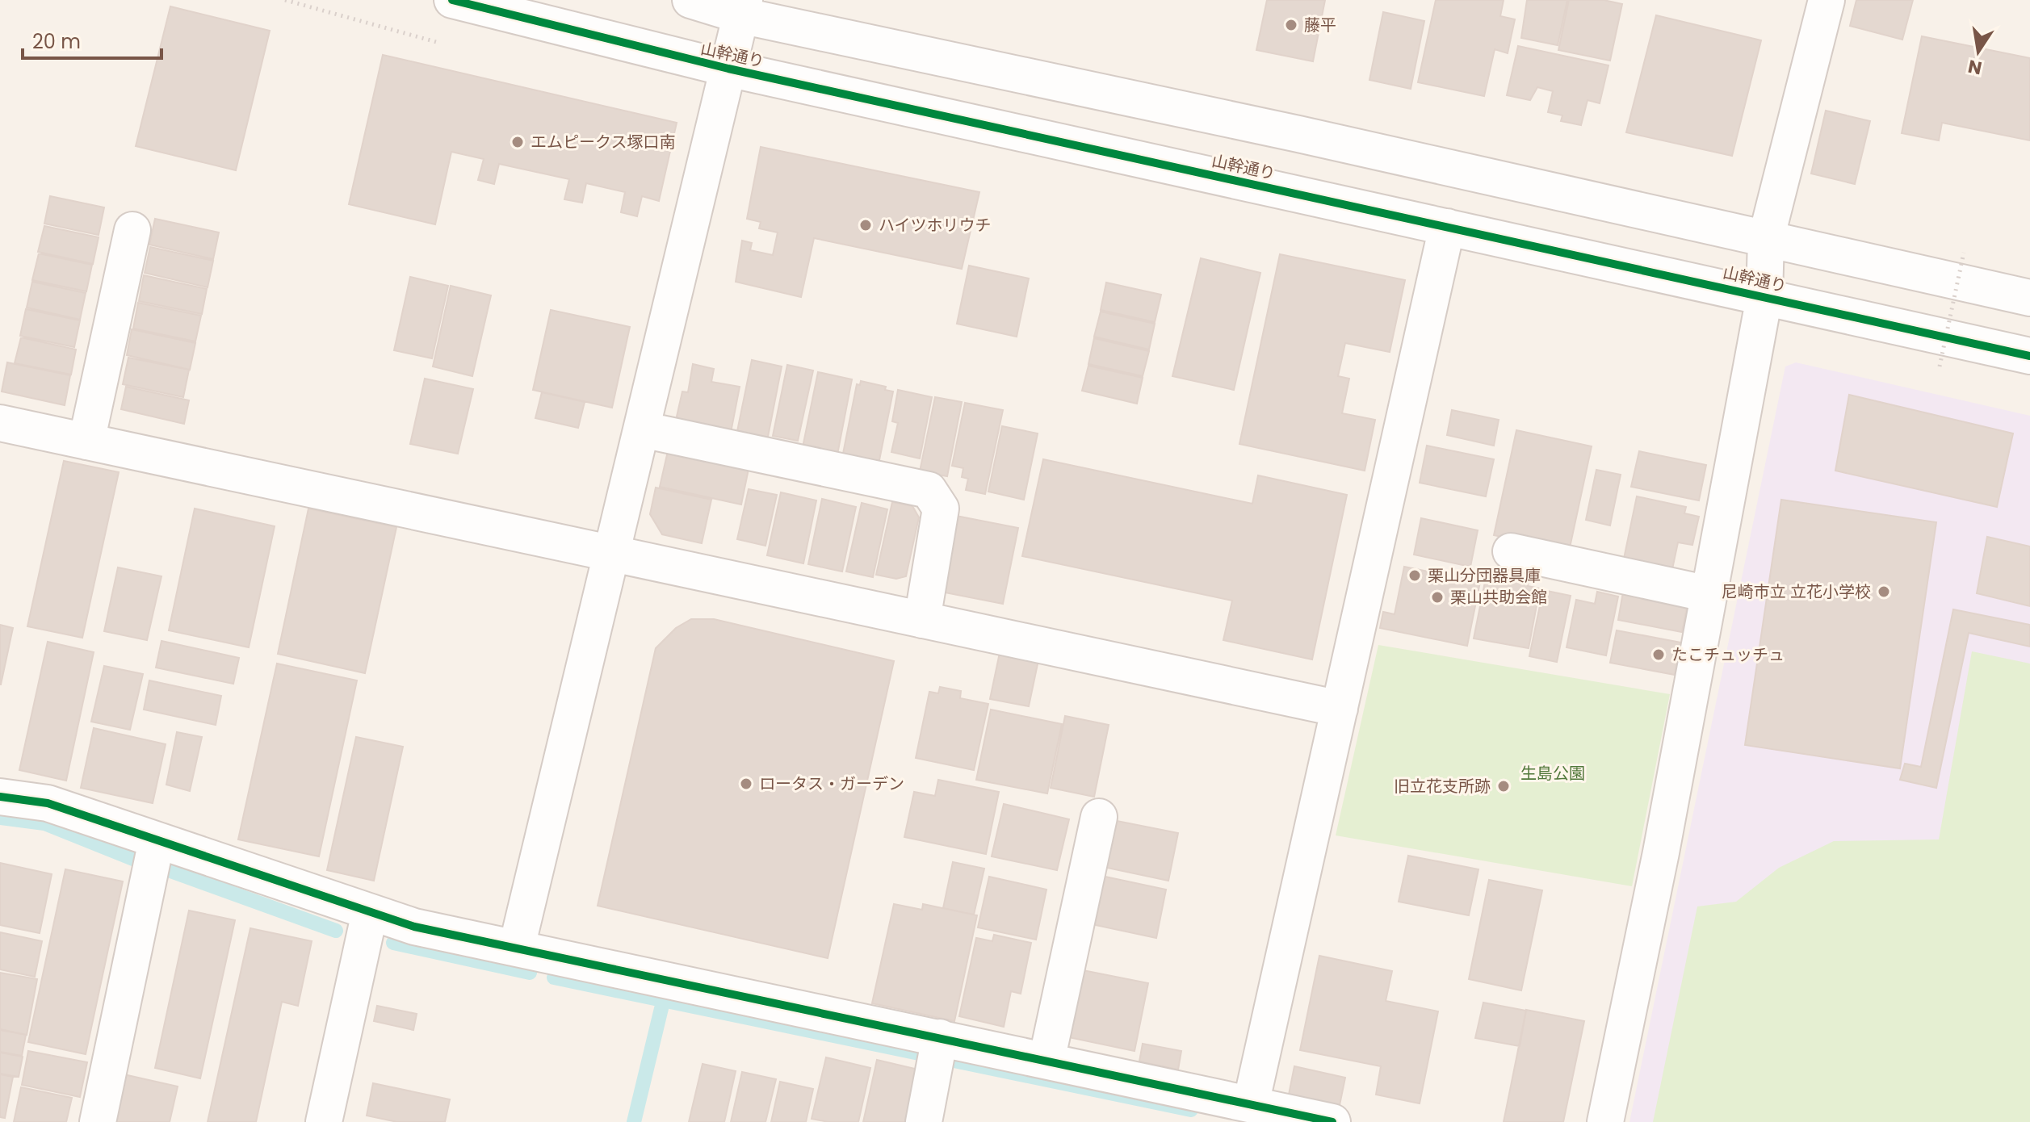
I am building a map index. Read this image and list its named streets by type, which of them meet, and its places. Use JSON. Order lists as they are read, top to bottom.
{
  "streets": {
    "street": ["山幹通り"]
  },
  "parks": ["生島公園"],
  "places": [
    "藤平",
    "エムピークス塚口南",
    "ハイツホリウチ",
    "栗山分団器具庫",
    "尼崎市立 立花小学校",
    "栗山共助会館",
    "たこチュッチュ",
    "ロータス・ガーデン",
    "旧立花支所跡"
  ],
  "scale_bar": "20 m",
  "north": "bottom"
}
